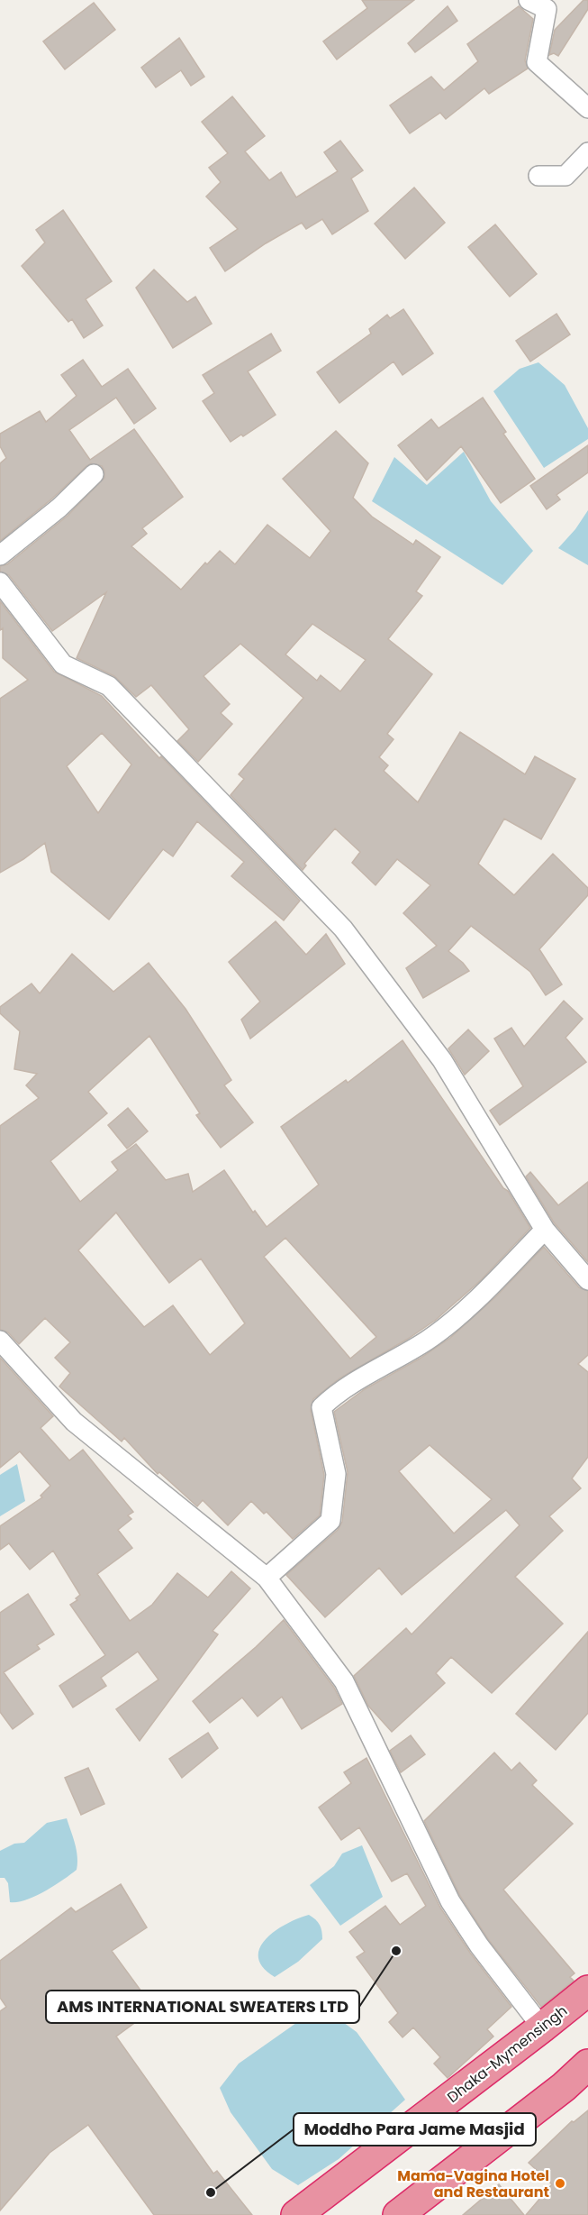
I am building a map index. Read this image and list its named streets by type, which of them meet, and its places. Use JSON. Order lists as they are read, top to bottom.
{
  "streets": {
    "highway": ["Dhaka-Mymensingh"]
  },
  "places": ["AMS INTERNATIONAL SWEATERS LTD", "Mama-Vagina Hotel and Restaurant", "Moddho Para Jame Masjid"]
}
